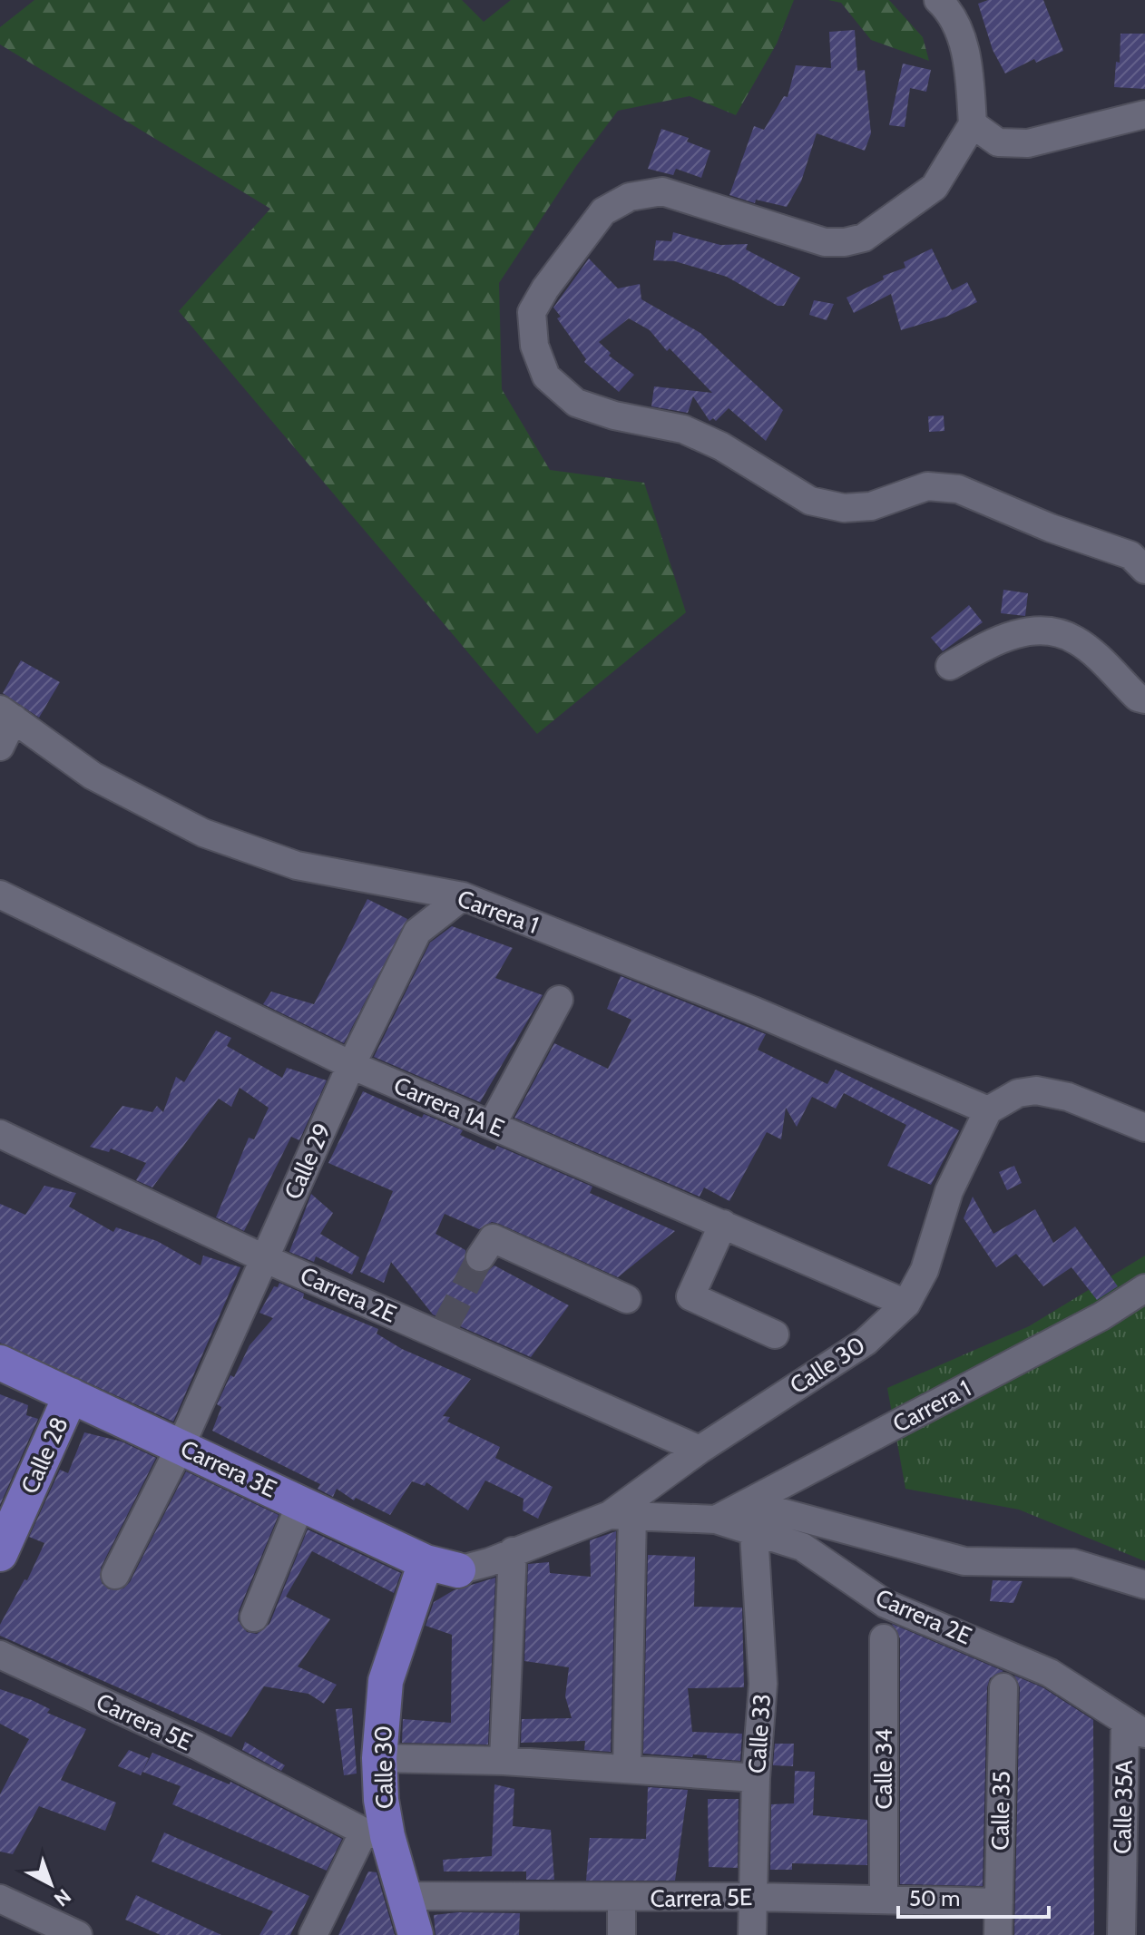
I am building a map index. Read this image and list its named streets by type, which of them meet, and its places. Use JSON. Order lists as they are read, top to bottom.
{
  "streets": {
    "main road": ["Calle 30", "Calle 28", "Carrera 3E"],
    "street": [
      "Carrera 1",
      "Carrera 1A E",
      "Calle 29",
      "Carrera 2E",
      "Carrera 5E",
      "Calle 33",
      "Calle 34",
      "Calle 35A",
      "Calle 35"
    ]
  },
  "crossings": [
    ["Carrera 1", "Calle 29"],
    ["Carrera 1", "Carrera 2E"],
    ["Carrera 1", "Calle 30"],
    ["Carrera 1", "Calle 33"],
    ["Carrera 1A E", "Calle 29"],
    ["Carrera 1A E", "Calle 30"],
    ["Calle 29", "Carrera 2E"],
    ["Calle 29", "Carrera 3E"],
    ["Carrera 2E", "Calle 30"],
    ["Carrera 2E", "Calle 33"],
    ["Carrera 2E", "Calle 35A"],
    ["Calle 30", "Carrera 3E"],
    ["Calle 30", "Carrera 5E"],
    ["Calle 28", "Carrera 3E"],
    ["Carrera 5E", "Calle 33"],
    ["Carrera 5E", "Calle 34"],
    ["Carrera 5E", "Calle 35"]
  ],
  "scale_bar": "50 m",
  "north": "bottom right"
}
